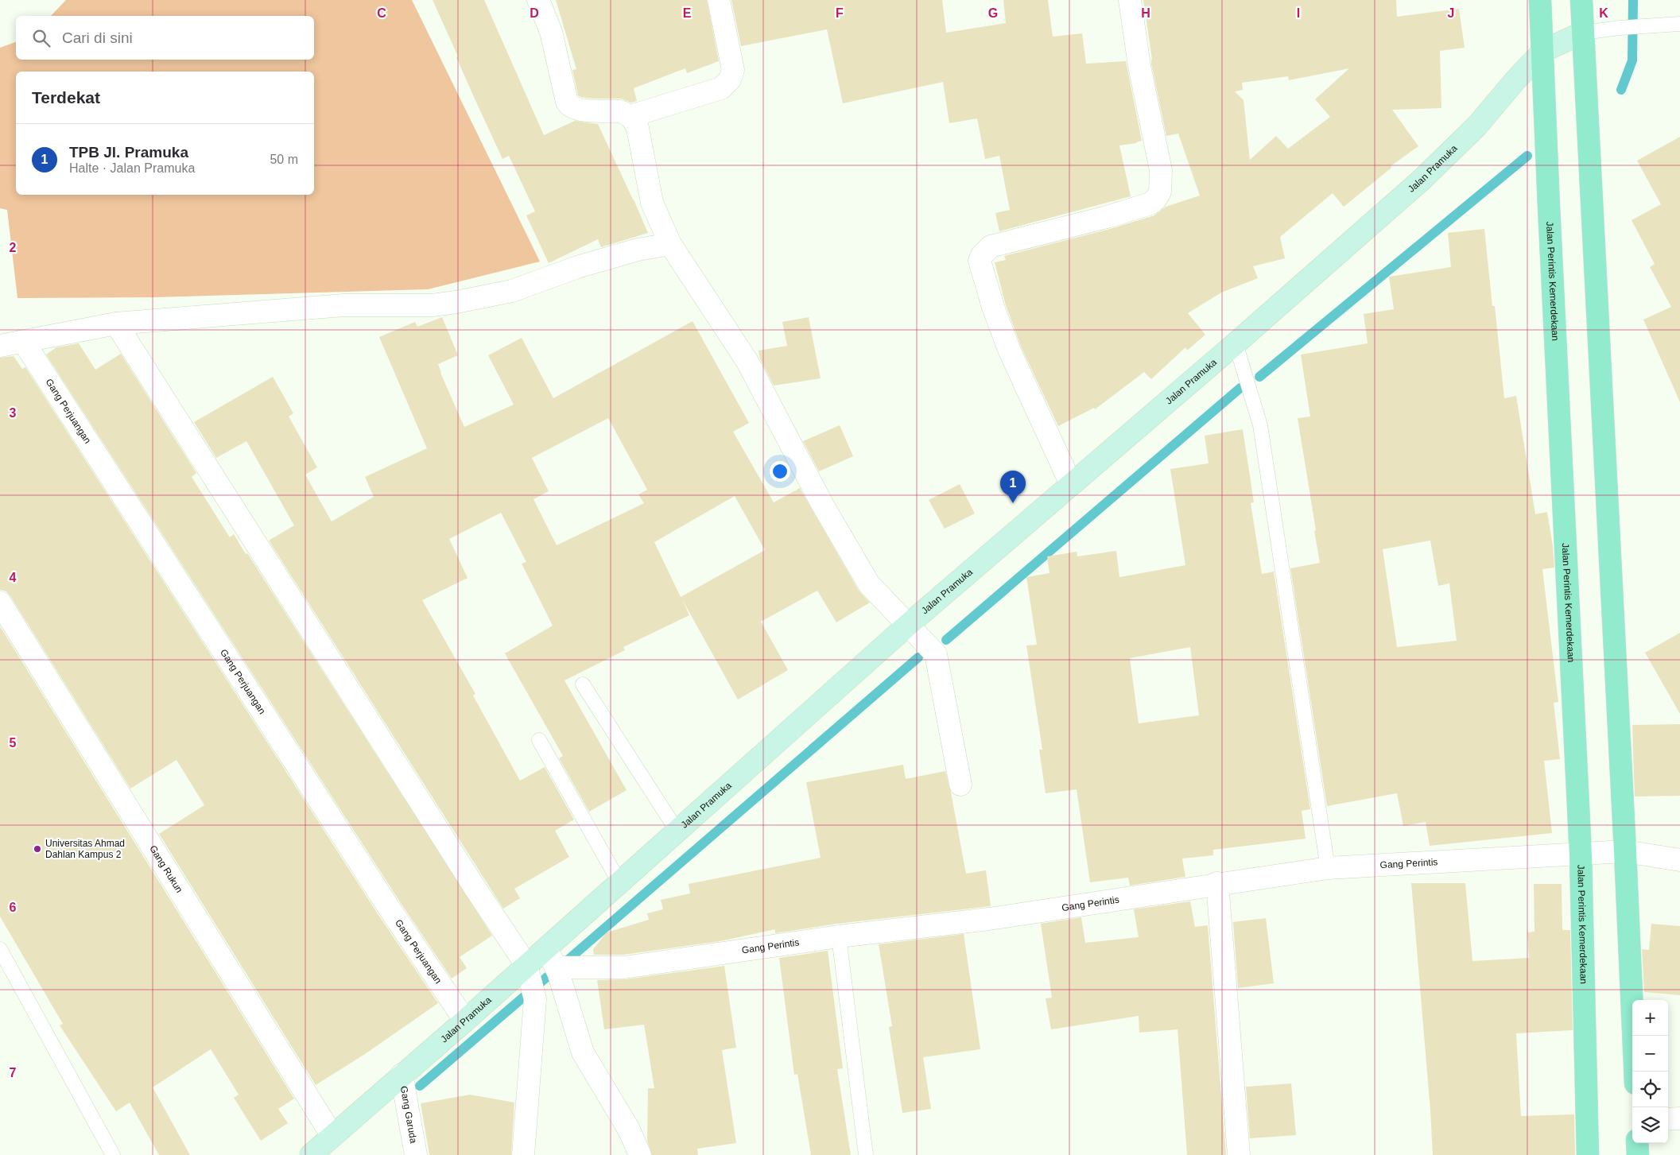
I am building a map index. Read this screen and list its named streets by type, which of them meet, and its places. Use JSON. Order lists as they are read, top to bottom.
{
  "streets": {
    "main road": ["Jalan Pramuka", "Jalan Perintis Kemerdekaan"],
    "street": [
      "Gang Perjuangan",
      "Gang Perintis",
      "Gang Rukun",
      "Gang Garuda"
    ]
  },
  "crossings": [
    ["Jalan Pramuka", "Jalan Perintis Kemerdekaan"],
    ["Jalan Pramuka", "Gang Perjuangan"],
    ["Jalan Pramuka", "Gang Rukun"],
    ["Jalan Pramuka", "Gang Garuda"],
    ["Jalan Perintis Kemerdekaan", "Gang Perintis"]
  ],
  "places": ["Universitas Ahmad Dahlan Kampus 2"],
  "page": {
    "search": "Cari di sini",
    "heading": "Terdekat",
    "list": [
      {
        "mark": "1",
        "name": "TPB Jl. Pramuka",
        "note": "Halte · Jalan Pramuka",
        "value": "50 m"
      }
    ],
    "pins": "1",
    "map_buttons": ["+", "−"]
  },
  "grid": {
    "columns": [
      "C",
      "D",
      "E",
      "F",
      "G",
      "H",
      "I",
      "J",
      "K"
    ],
    "rows": [
      "2",
      "3",
      "4",
      "5",
      "6",
      "7"
    ]
  }
}
